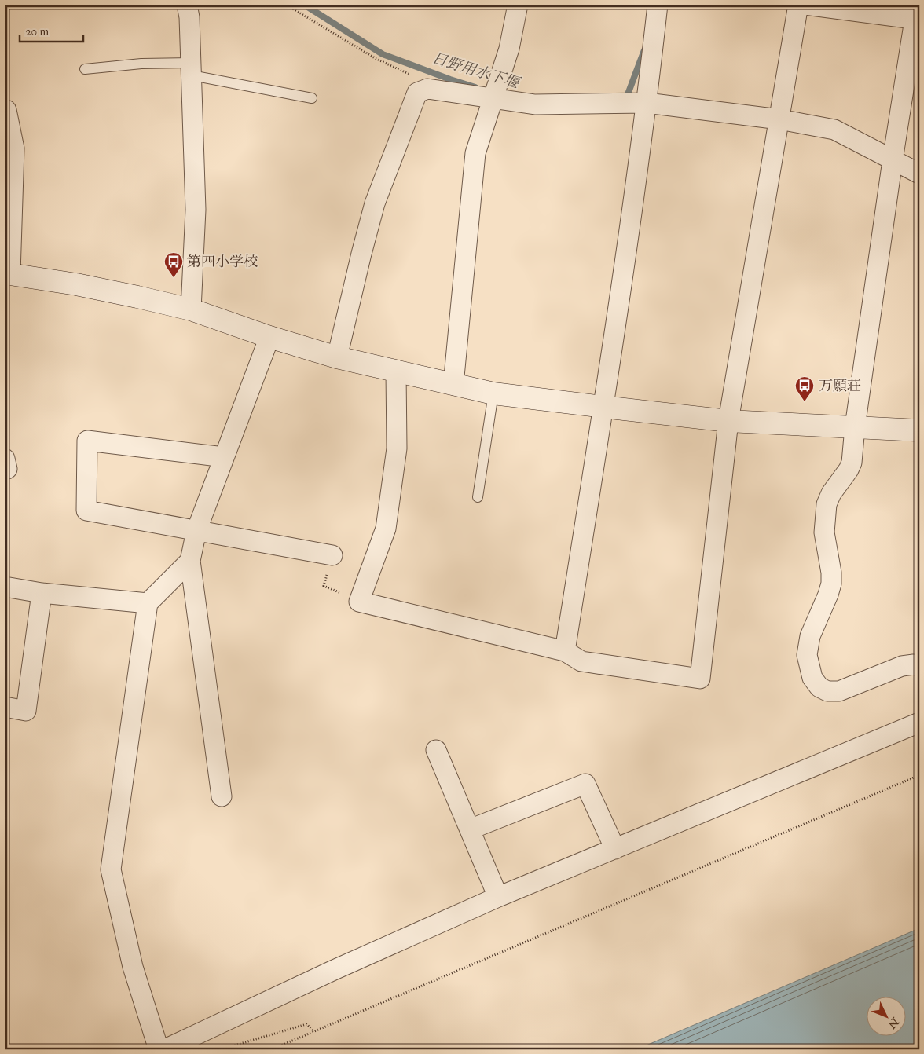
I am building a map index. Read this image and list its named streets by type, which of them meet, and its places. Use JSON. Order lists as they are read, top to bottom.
{
  "water": ["日野用水下堰"],
  "places": {
    "bus stop": ["第四小学校", "万願荘"]
  },
  "scale_bar": "20 m",
  "north": "bottom right"
}
